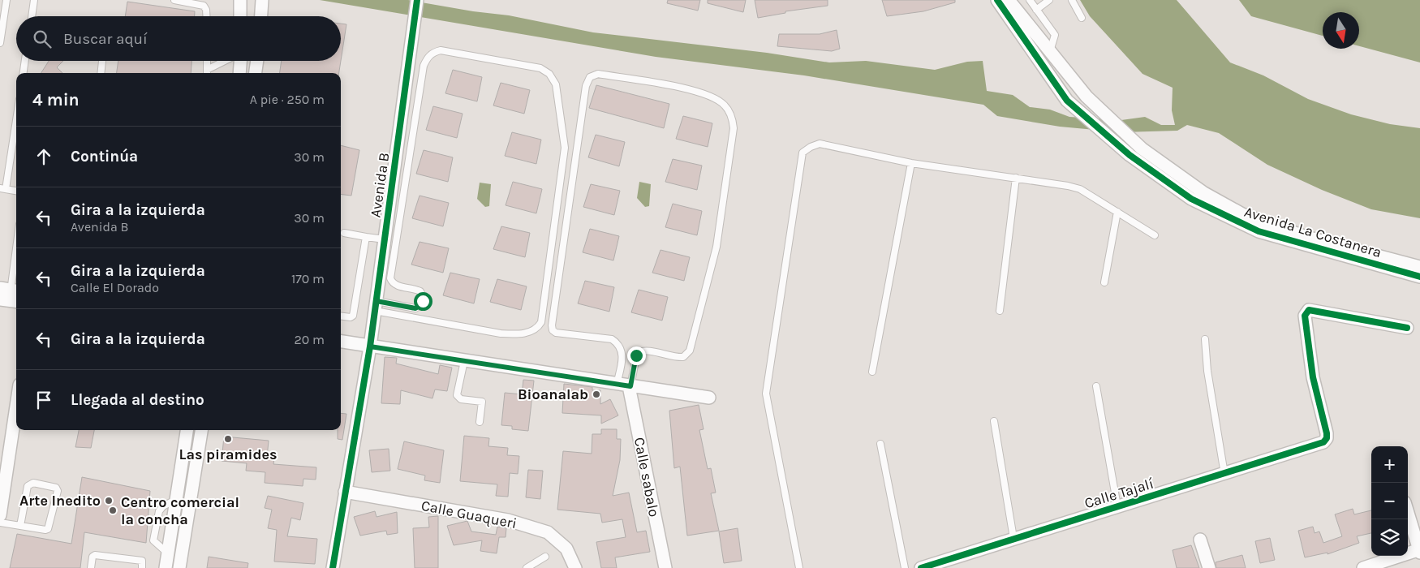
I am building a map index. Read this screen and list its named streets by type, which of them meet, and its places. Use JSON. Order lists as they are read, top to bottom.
{
  "streets": {
    "street": [
      "Avenida B",
      "Avenida La Costanera",
      "Calle sabalo",
      "Calle Tajalí",
      "Calle Guaqueri"
    ]
  },
  "crossings": [
    ["Avenida B", "Calle Guaqueri"]
  ],
  "places": [
    "Bioanalab",
    "Las piramides",
    "Arte Inedito",
    "Centro comercial la concha"
  ],
  "north": "bottom",
  "page": {
    "search": "Buscar aquí",
    "heading": ["4 min", "A pie · 250 m"],
    "list": [
      ["Continúa", "30 m"],
      ["Gira a la izquierda", "Avenida B", "30 m"],
      ["Gira a la izquierda", "Calle El Dorado", "170 m"],
      ["Gira a la izquierda", "20 m"],
      "Llegada al destino"
    ],
    "map_buttons": ["+", "−"]
  }
}
